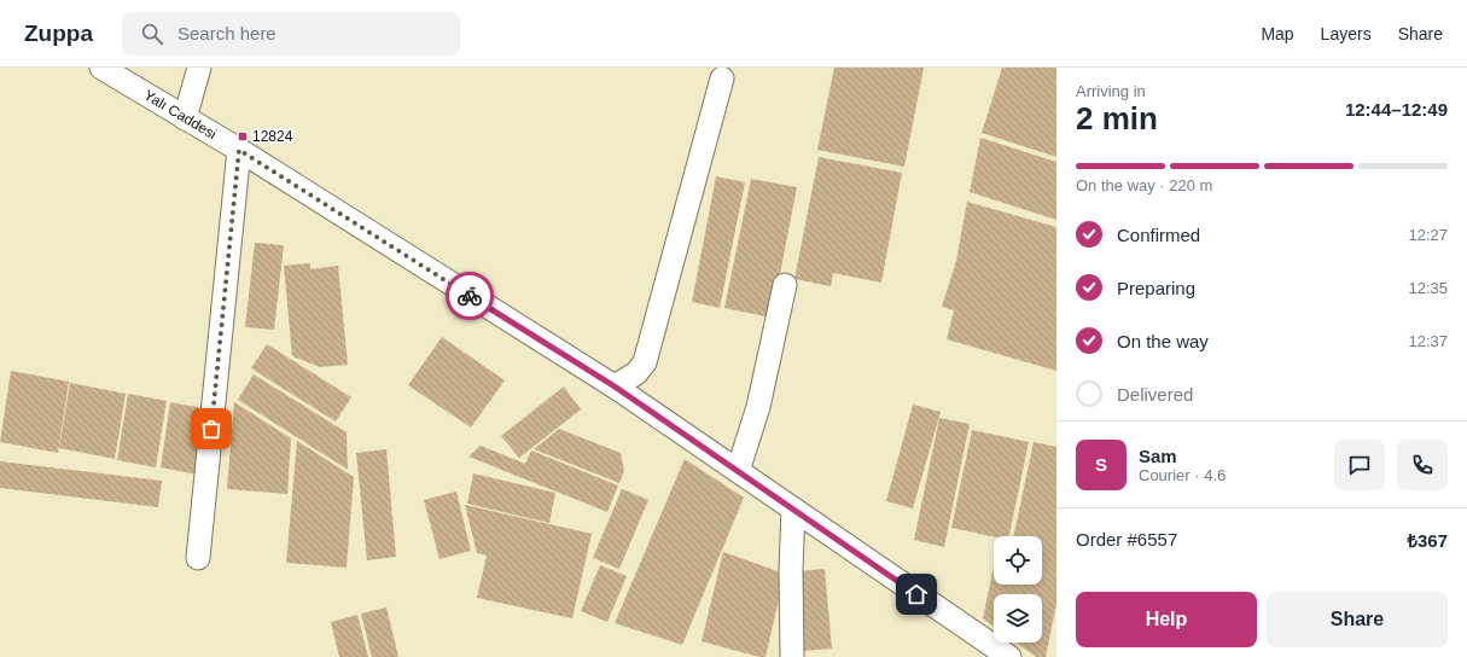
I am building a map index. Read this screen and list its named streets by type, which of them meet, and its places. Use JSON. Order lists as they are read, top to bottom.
{
  "streets": {
    "street": ["Yalı Caddesi"]
  },
  "places": {
    "transit": ["12824"]
  },
  "page": {
    "header": "Zuppa",
    "search": "Search here",
    "nav": ["Map", "Layers", "Share"],
    "heading": ["2 min", "Arriving in", "12:44–12:49"],
    "panel": [
      "Sam",
      "Courier · 4.6",
      "Order #6557",
      "₺367"
    ],
    "bar": "On the way · 220 m",
    "list": [
      ["Confirmed", "12:27"],
      ["Preparing", "12:35"],
      ["On the way", "12:37"],
      "Delivered"
    ],
    "round": "S",
    "buttons": ["Help", "Share"]
  }
}
